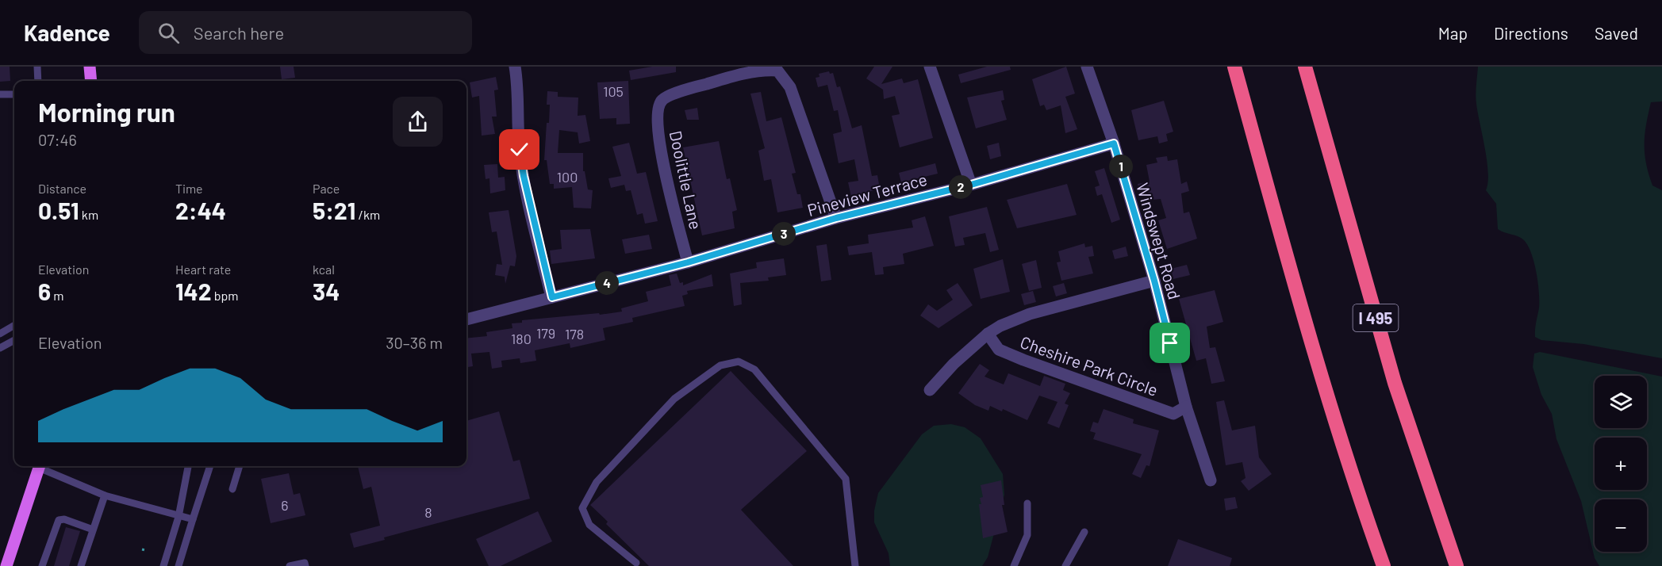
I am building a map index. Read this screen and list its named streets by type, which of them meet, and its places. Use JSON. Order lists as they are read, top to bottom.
{
  "streets": {
    "highway": ["I 495"],
    "street": [
      "Doolittle Lane",
      "Pineview Terrace",
      "Windswept Road",
      "Cheshire Park Circle"
    ]
  },
  "crossings": [
    ["Doolittle Lane", "Pineview Terrace"],
    ["Pineview Terrace", "Windswept Road"],
    ["Windswept Road", "Cheshire Park Circle"]
  ],
  "house_numbers": [
    "105",
    "100",
    "179",
    "178",
    "180",
    "6",
    "8"
  ],
  "page": {
    "header": "Kadence",
    "search": "Search here",
    "nav": ["Map", "Directions", "Saved"],
    "heading": ["Morning run", "07:46"],
    "pins": [
      "1",
      "2",
      "3",
      "4"
    ],
    "stats": [
      ["Distance", "0.51 km"],
      ["Time", "2:44"],
      ["Pace", "5:21 /km"],
      ["Elevation", "6 m"],
      ["Heart rate", "142 bpm"],
      ["kcal", "34"]
    ],
    "chart": ["Elevation", "30–36 m"],
    "map_buttons": ["+", "−"]
  }
}
